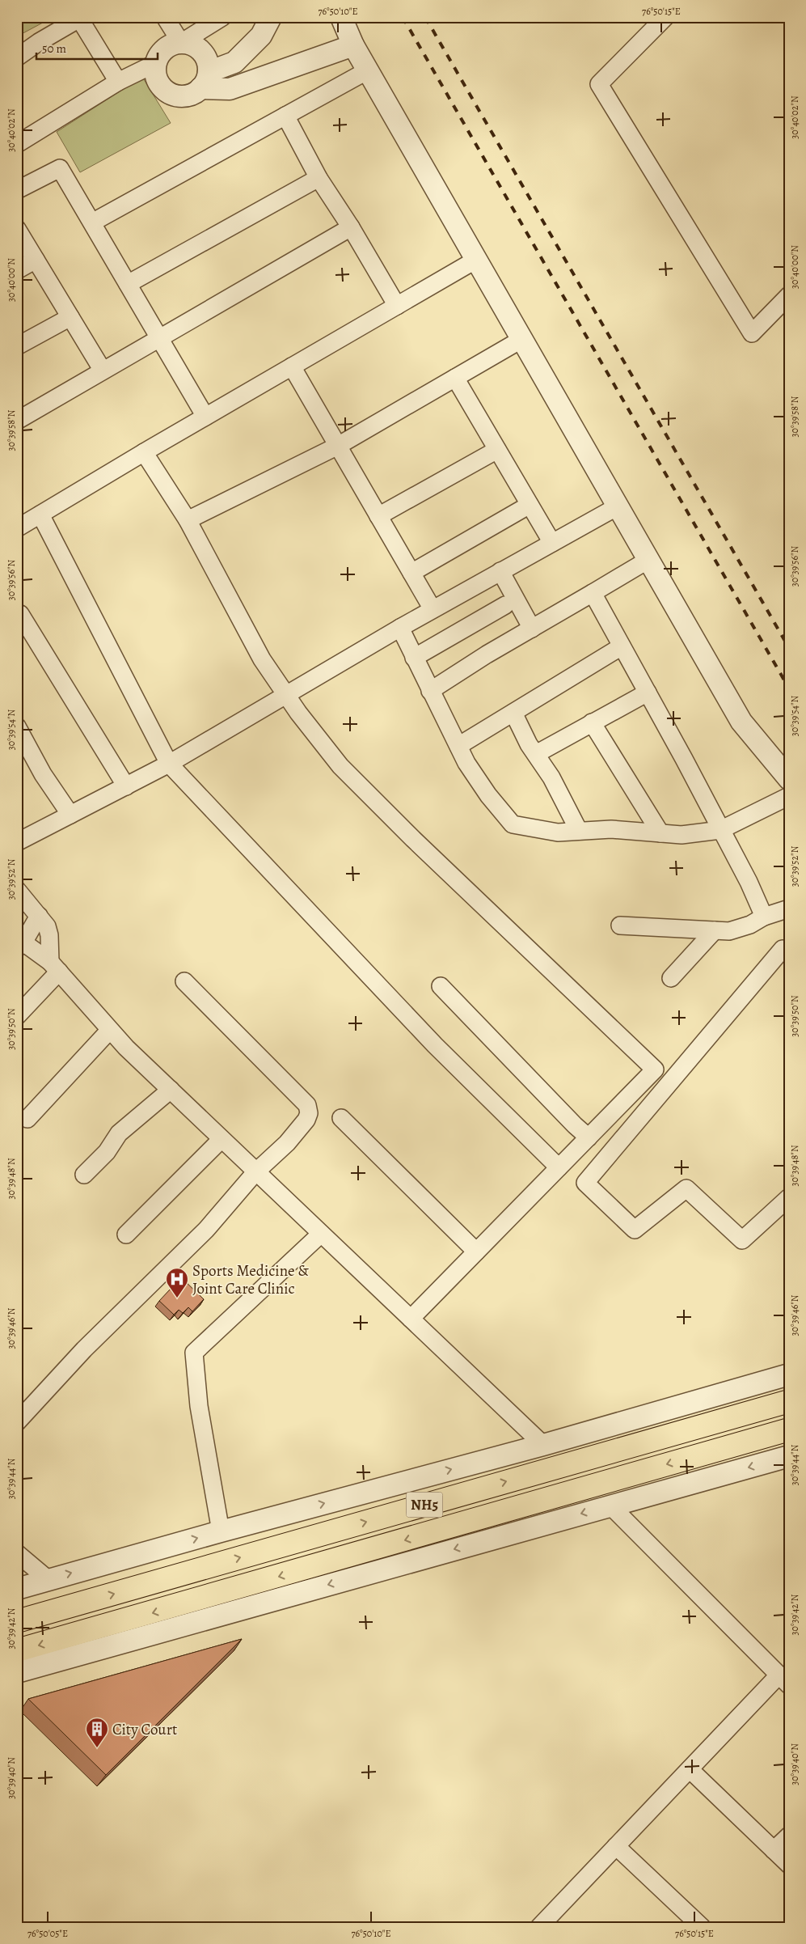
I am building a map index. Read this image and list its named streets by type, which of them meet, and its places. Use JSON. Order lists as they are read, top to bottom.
{
  "streets": {
    "highway": ["NH5"]
  },
  "places": {
    "hospital": ["Sports Medicine & Joint Care Clinic"],
    "building": ["City Court"]
  },
  "scale_bar": "50 m",
  "coordinates": [
    "76°50'10\"E",
    "76°50'15\"E",
    "30°40'02\"N",
    "30°40'00\"N",
    "30°39'58\"N",
    "30°39'56\"N",
    "30°39'54\"N",
    "30°39'52\"N",
    "30°39'50\"N",
    "30°39'48\"N",
    "30°39'46\"N",
    "30°39'44\"N",
    "30°39'42\"N",
    "30°39'40\"N",
    "76°50'05\"E"
  ]
}
